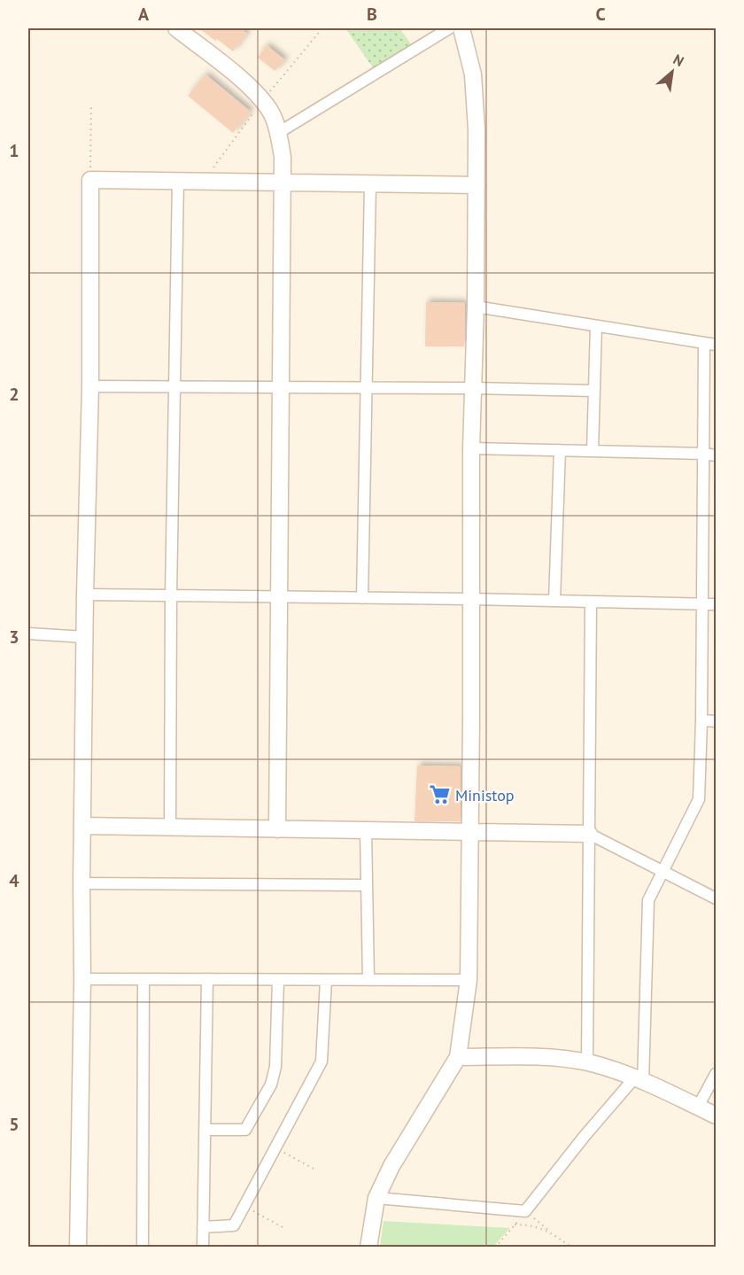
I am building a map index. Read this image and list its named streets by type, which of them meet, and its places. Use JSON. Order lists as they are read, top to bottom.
{
  "places": {
    "supermarket": ["Ministop"]
  },
  "north": "top right",
  "grid": {
    "columns": ["A", "B", "C"],
    "rows": [
      "1",
      "2",
      "3",
      "4",
      "5"
    ]
  }
}
